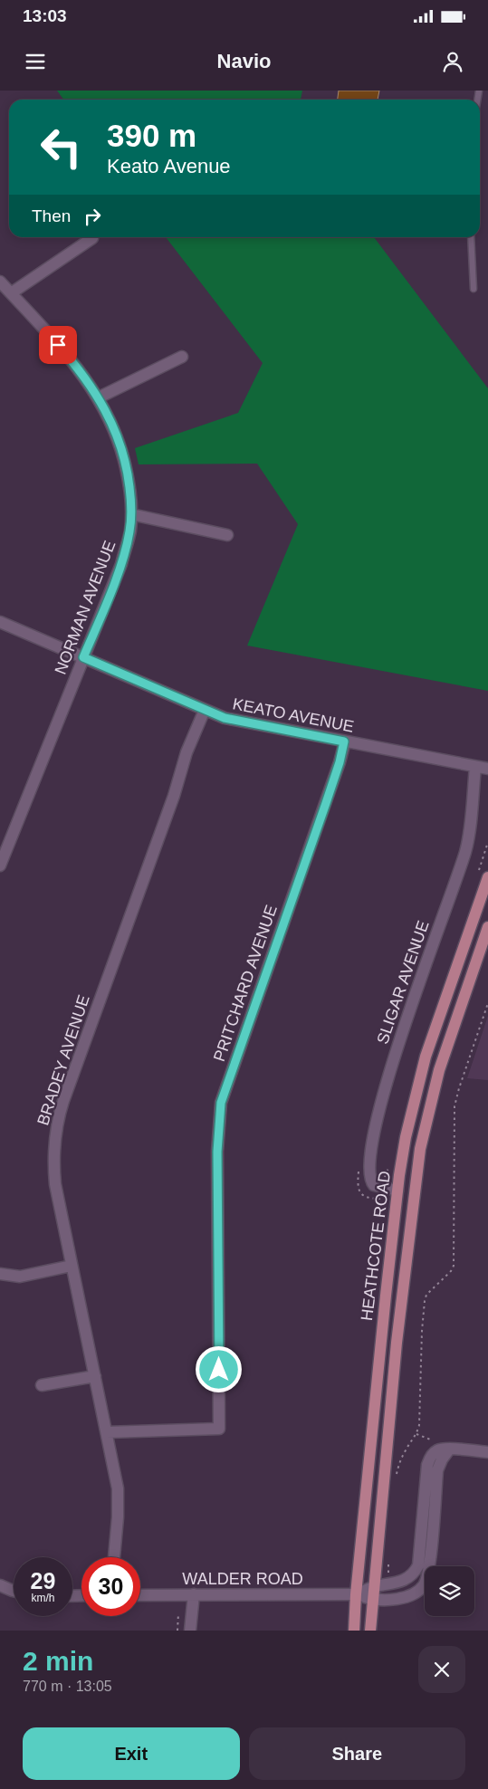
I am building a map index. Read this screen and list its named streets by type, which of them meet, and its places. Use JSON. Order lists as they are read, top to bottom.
{
  "streets": {
    "main road": ["HEATHCOTE ROAD"],
    "street": [
      "NORMAN AVENUE",
      "KEATO AVENUE",
      "SLIGAR AVENUE",
      "PRITCHARD AVENUE",
      "BRADEY AVENUE",
      "WALDER ROAD"
    ]
  },
  "crossings": [
    ["NORMAN AVENUE", "KEATO AVENUE"],
    ["KEATO AVENUE", "SLIGAR AVENUE"],
    ["KEATO AVENUE", "PRITCHARD AVENUE"],
    ["KEATO AVENUE", "BRADEY AVENUE"],
    ["SLIGAR AVENUE", "HEATHCOTE ROAD"],
    ["PRITCHARD AVENUE", "BRADEY AVENUE"],
    ["HEATHCOTE ROAD", "WALDER ROAD"]
  ],
  "page": {
    "status": "13:03",
    "header": "Navio",
    "turn": ["390 m", "Keato Avenue"],
    "then": "Then",
    "speed": "29 km/h",
    "limit": "30",
    "heading": ["2 min", "770 m · 13:05"],
    "buttons": ["Exit", "Share"]
  }
}
